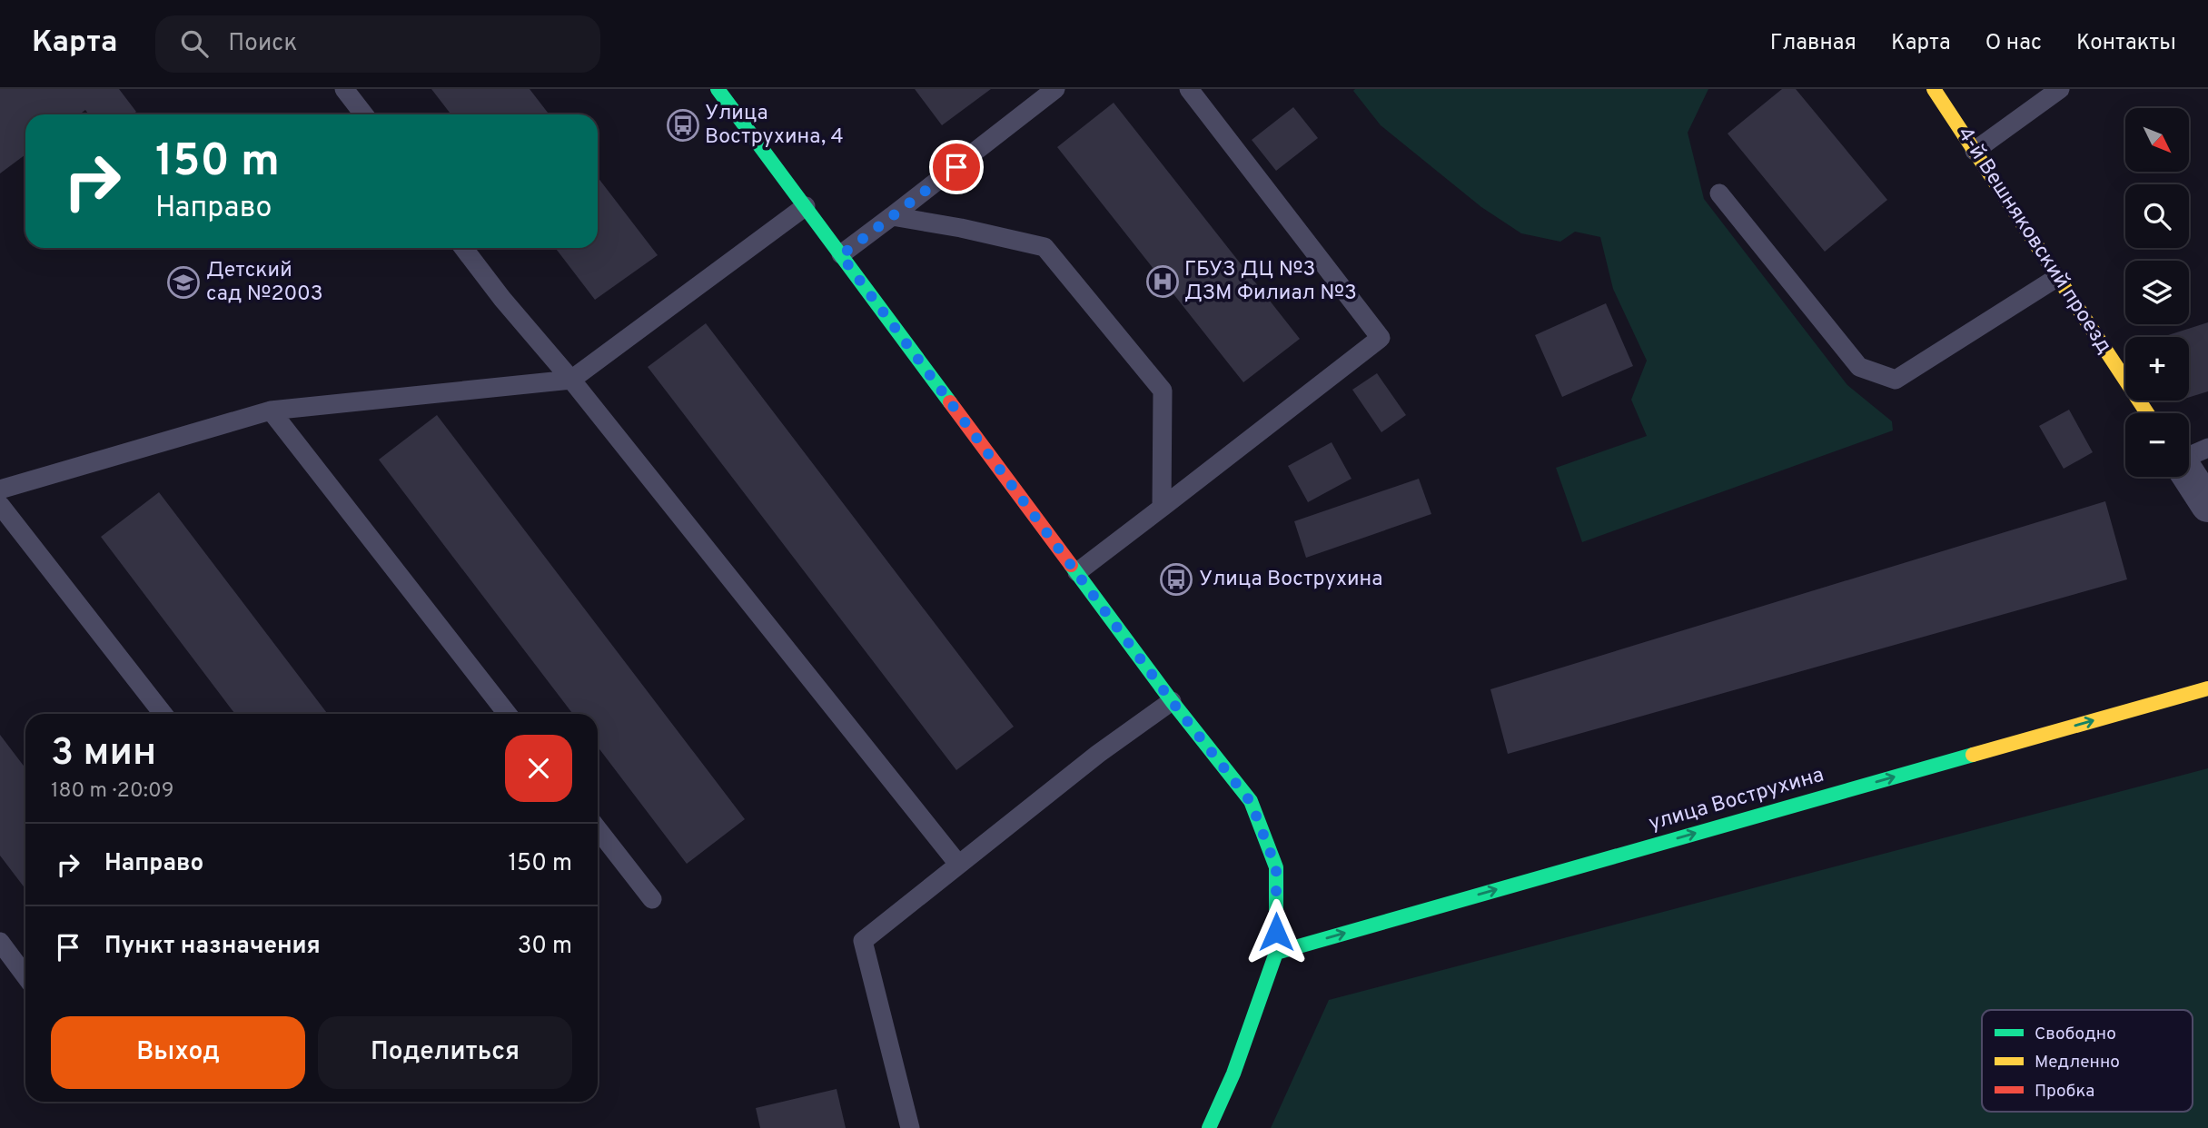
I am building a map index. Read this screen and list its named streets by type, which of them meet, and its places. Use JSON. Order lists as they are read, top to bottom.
{
  "streets": {
    "street": ["4-й Вешняковский проезд", "улица Вострухина"]
  },
  "one_way": ["улица Вострухина"],
  "places": {
    "bus stop": ["Улица Вострухина, 4", "Улица Вострухина"],
    "hospital": ["ГБУЗ ДЦ №3 ДЗМ Филиал №3"],
    "school or university": ["Детский сад №2003"]
  },
  "legend": ["Свободно", "Медленно", "Пробка"],
  "north": "bottom right",
  "page": {
    "header": "Карта",
    "search": "Поиск",
    "nav": [
      "Главная",
      "Карта",
      "О нас",
      "Контакты"
    ],
    "map_buttons": ["+", "−"],
    "turn": ["150 m", "Направо"],
    "heading": ["3 мин", "180 m · 20:09"],
    "list": [
      {
        "name": "Направо",
        "value": "150 m"
      },
      {
        "name": "Пункт назначения",
        "value": "30 m"
      }
    ],
    "buttons": ["Выход", "Поделиться"]
  }
}
